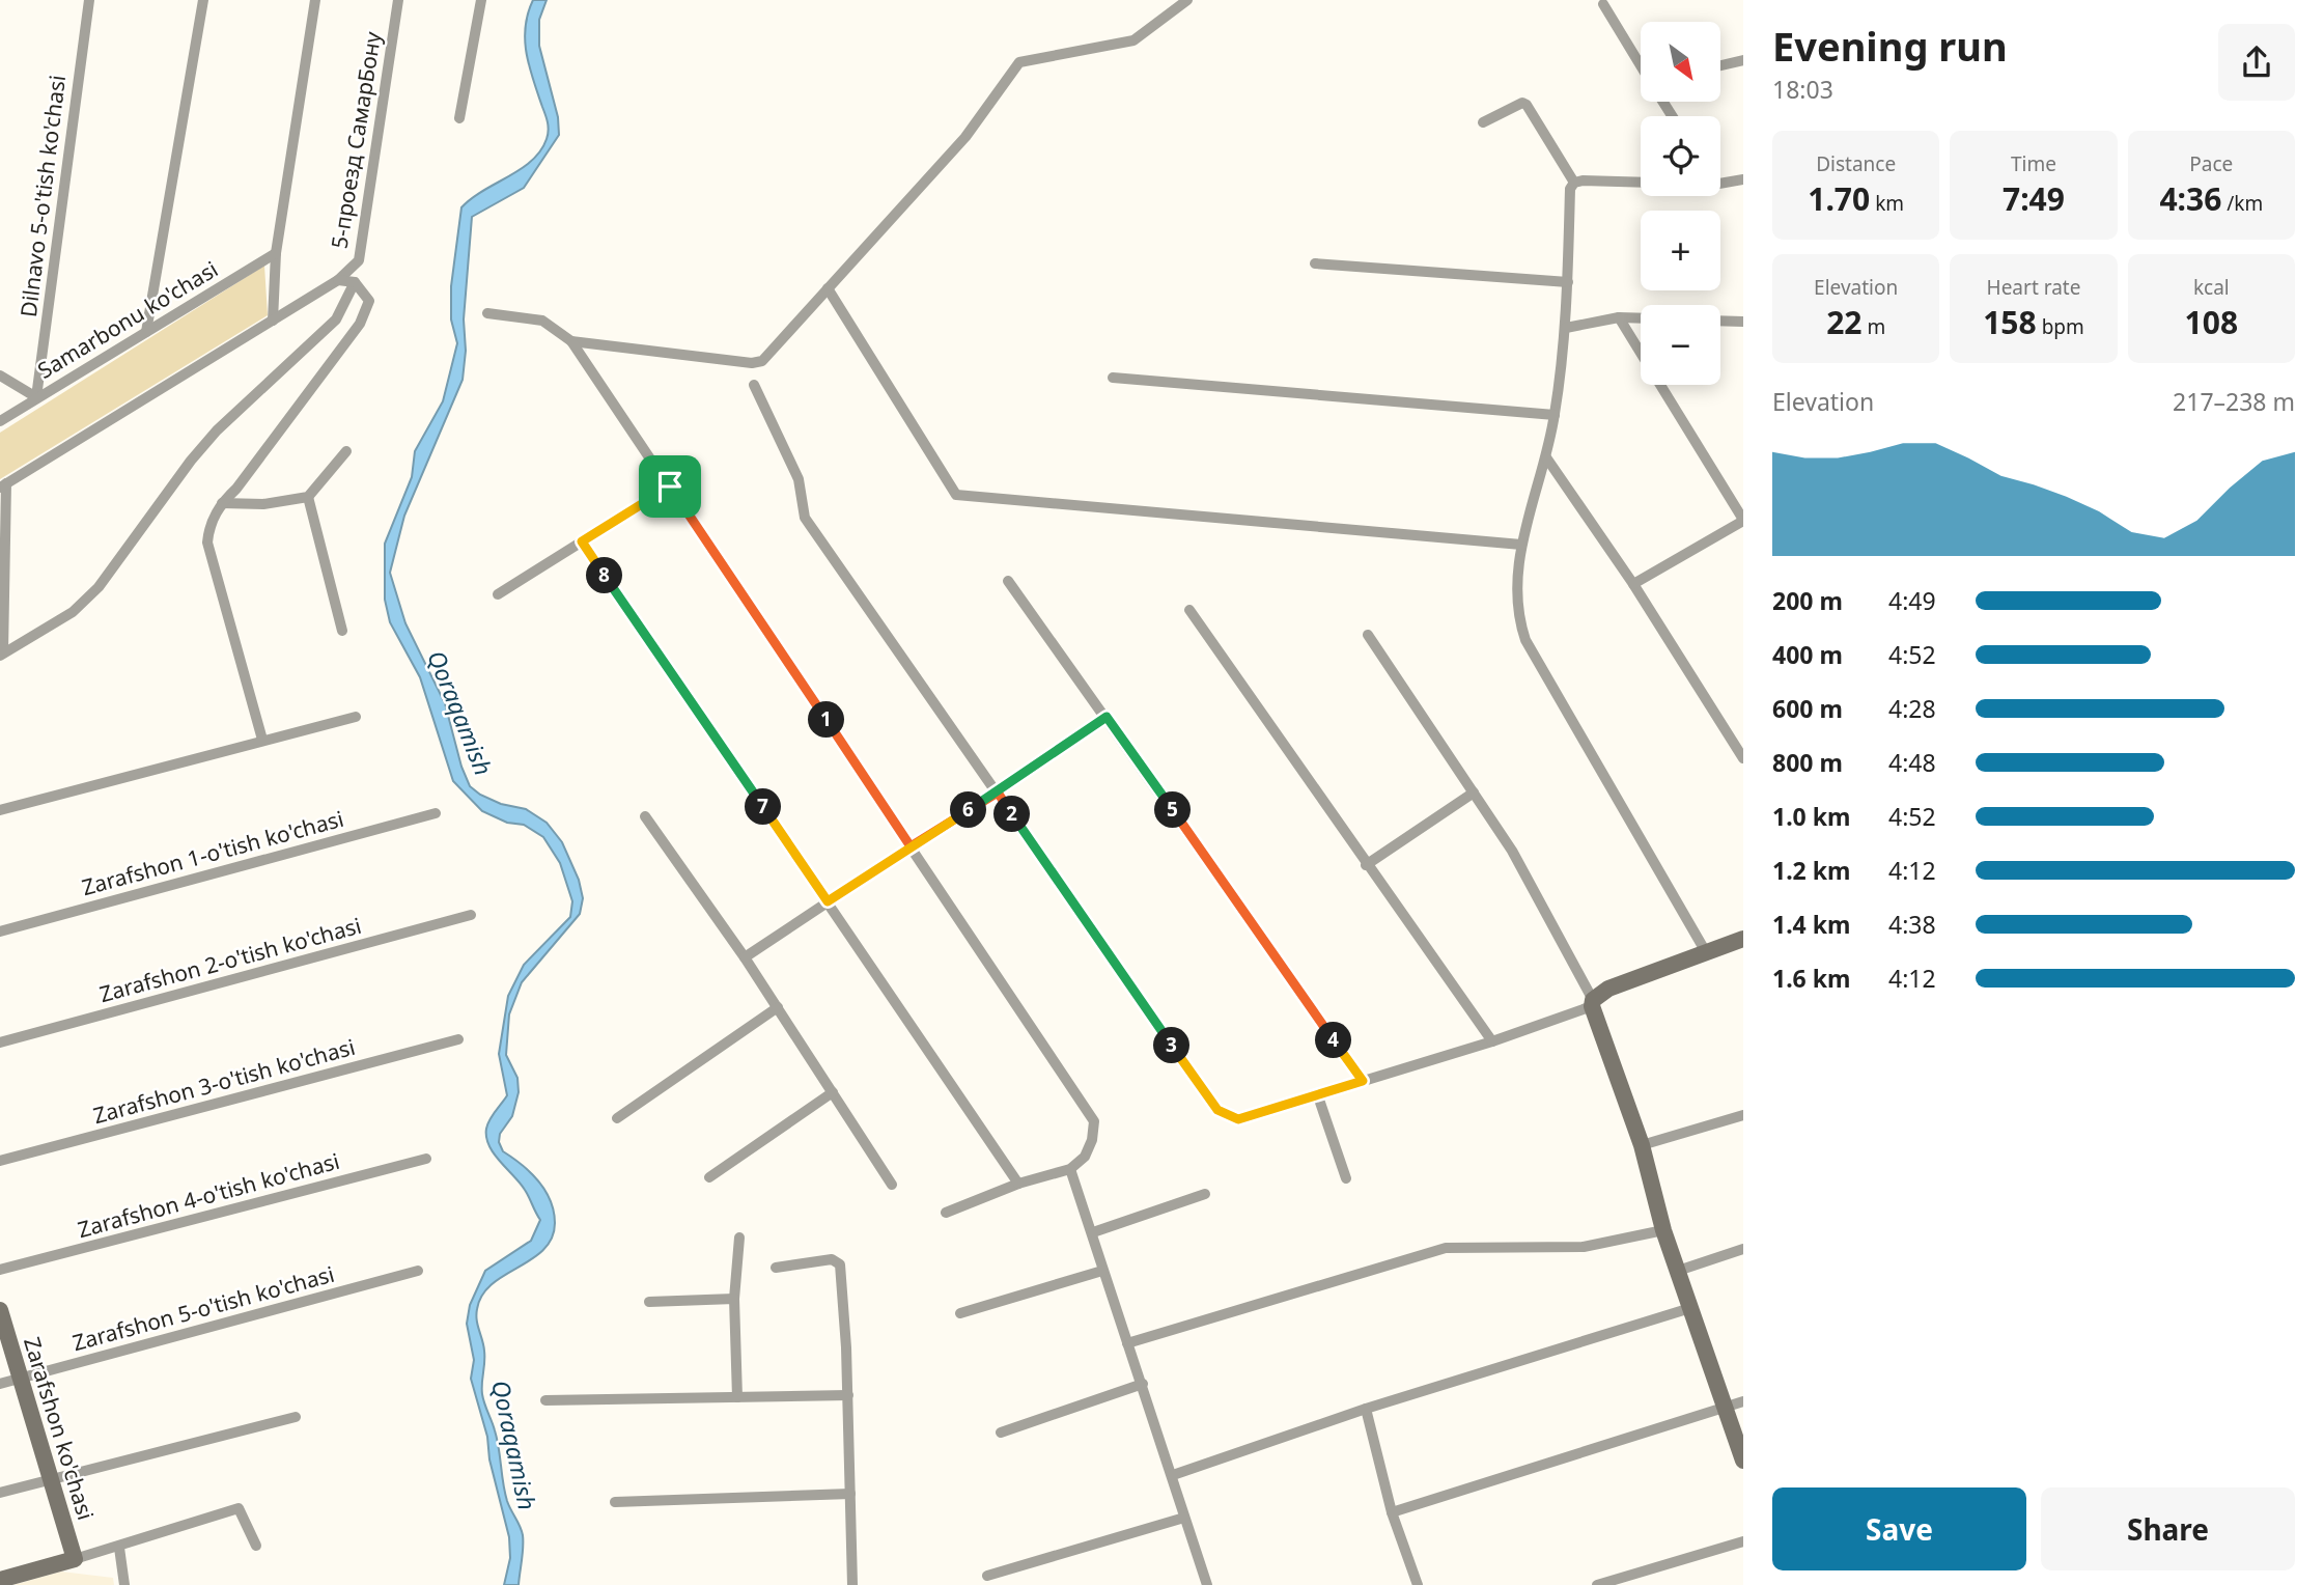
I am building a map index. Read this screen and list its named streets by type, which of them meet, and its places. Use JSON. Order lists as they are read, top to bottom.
{
  "streets": {
    "street": [
      "5-проезд СамарБону",
      "Dilnavo 5-o'tish ko'chasi",
      "Samarbonu ko'chasi",
      "Zarafshon 1-o'tish ko'chasi",
      "Zarafshon 2-o'tish ko'chasi",
      "Zarafshon 3-o'tish ko'chasi",
      "Zarafshon 4-o'tish ko'chasi",
      "Zarafshon 5-o'tish ko'chasi",
      "Zarafshon ko'chasi"
    ]
  },
  "crossings": [
    ["Dilnavo 5-o'tish ko'chasi", "Samarbonu ko'chasi"],
    ["Zarafshon 5-o'tish ko'chasi", "Zarafshon ko'chasi"]
  ],
  "water": ["Qoraqamish"],
  "north": "bottom right",
  "page": {
    "heading": ["Evening run", "18:03"],
    "map_buttons": ["+", "−"],
    "stats": [
      ["Distance", "1.70 km"],
      ["Time", "7:49"],
      ["Pace", "4:36 /km"],
      ["Elevation", "22 m"],
      ["Heart rate", "158 bpm"],
      ["kcal", "108"]
    ],
    "chart": ["Elevation", "217–238 m"],
    "pins": [
      "8",
      "1",
      "7",
      "5",
      "6",
      "2",
      "4",
      "3"
    ],
    "list": [
      {
        "name": "200 m",
        "note": "4:49"
      },
      {
        "name": "400 m",
        "note": "4:52"
      },
      {
        "name": "600 m",
        "note": "4:28"
      },
      {
        "name": "800 m",
        "note": "4:48"
      },
      {
        "name": "1.0 km",
        "note": "4:52"
      },
      {
        "name": "1.2 km",
        "note": "4:12"
      },
      {
        "name": "1.4 km",
        "note": "4:38"
      },
      {
        "name": "1.6 km",
        "note": "4:12"
      }
    ],
    "buttons": ["Save", "Share"]
  }
}
